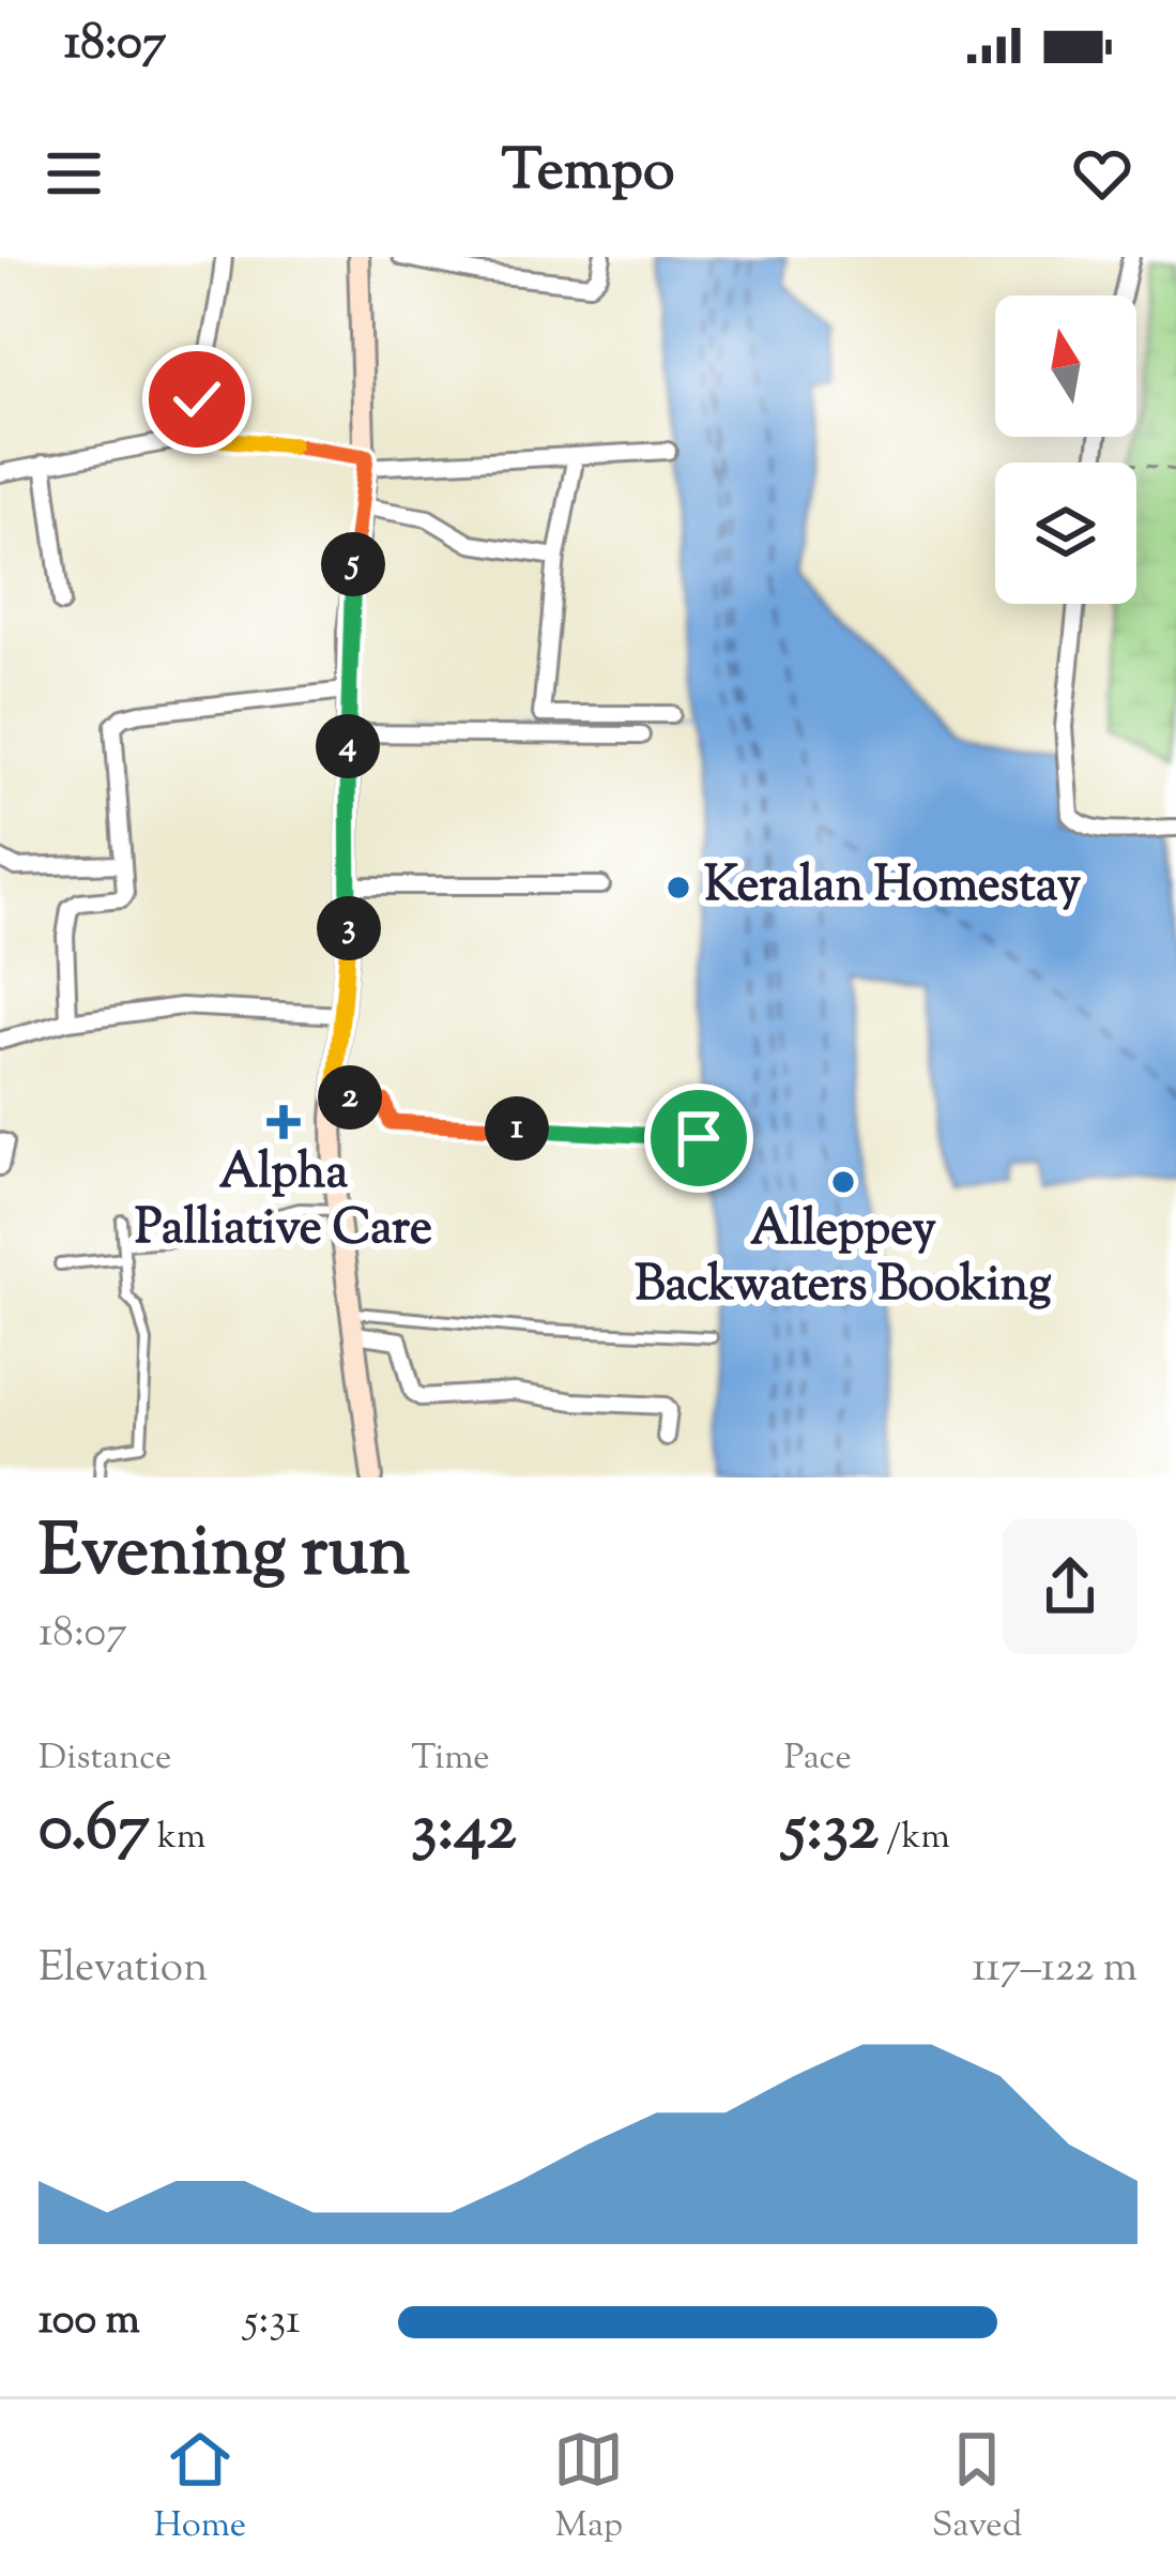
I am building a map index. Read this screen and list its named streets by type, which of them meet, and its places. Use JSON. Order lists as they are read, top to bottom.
{
  "places": {
    "other": ["Keralan Homestay", "Alleppey Backwaters Booking"],
    "health": ["Alpha Palliative Care"]
  },
  "north": "top",
  "page": {
    "status": "18:07",
    "header": "Tempo",
    "pins": [
      "5",
      "4",
      "3",
      "2",
      "1"
    ],
    "heading": ["Evening run", "18:07"],
    "stats": [
      ["Distance", "0.67 km"],
      ["Time", "3:42"],
      ["Pace", "5:32 /km"]
    ],
    "chart": ["Elevation", "117–122 m"],
    "list": [
      {
        "name": "100 m",
        "note": "5:31"
      }
    ],
    "tabs": ["Home", "Map", "Saved"]
  }
}
